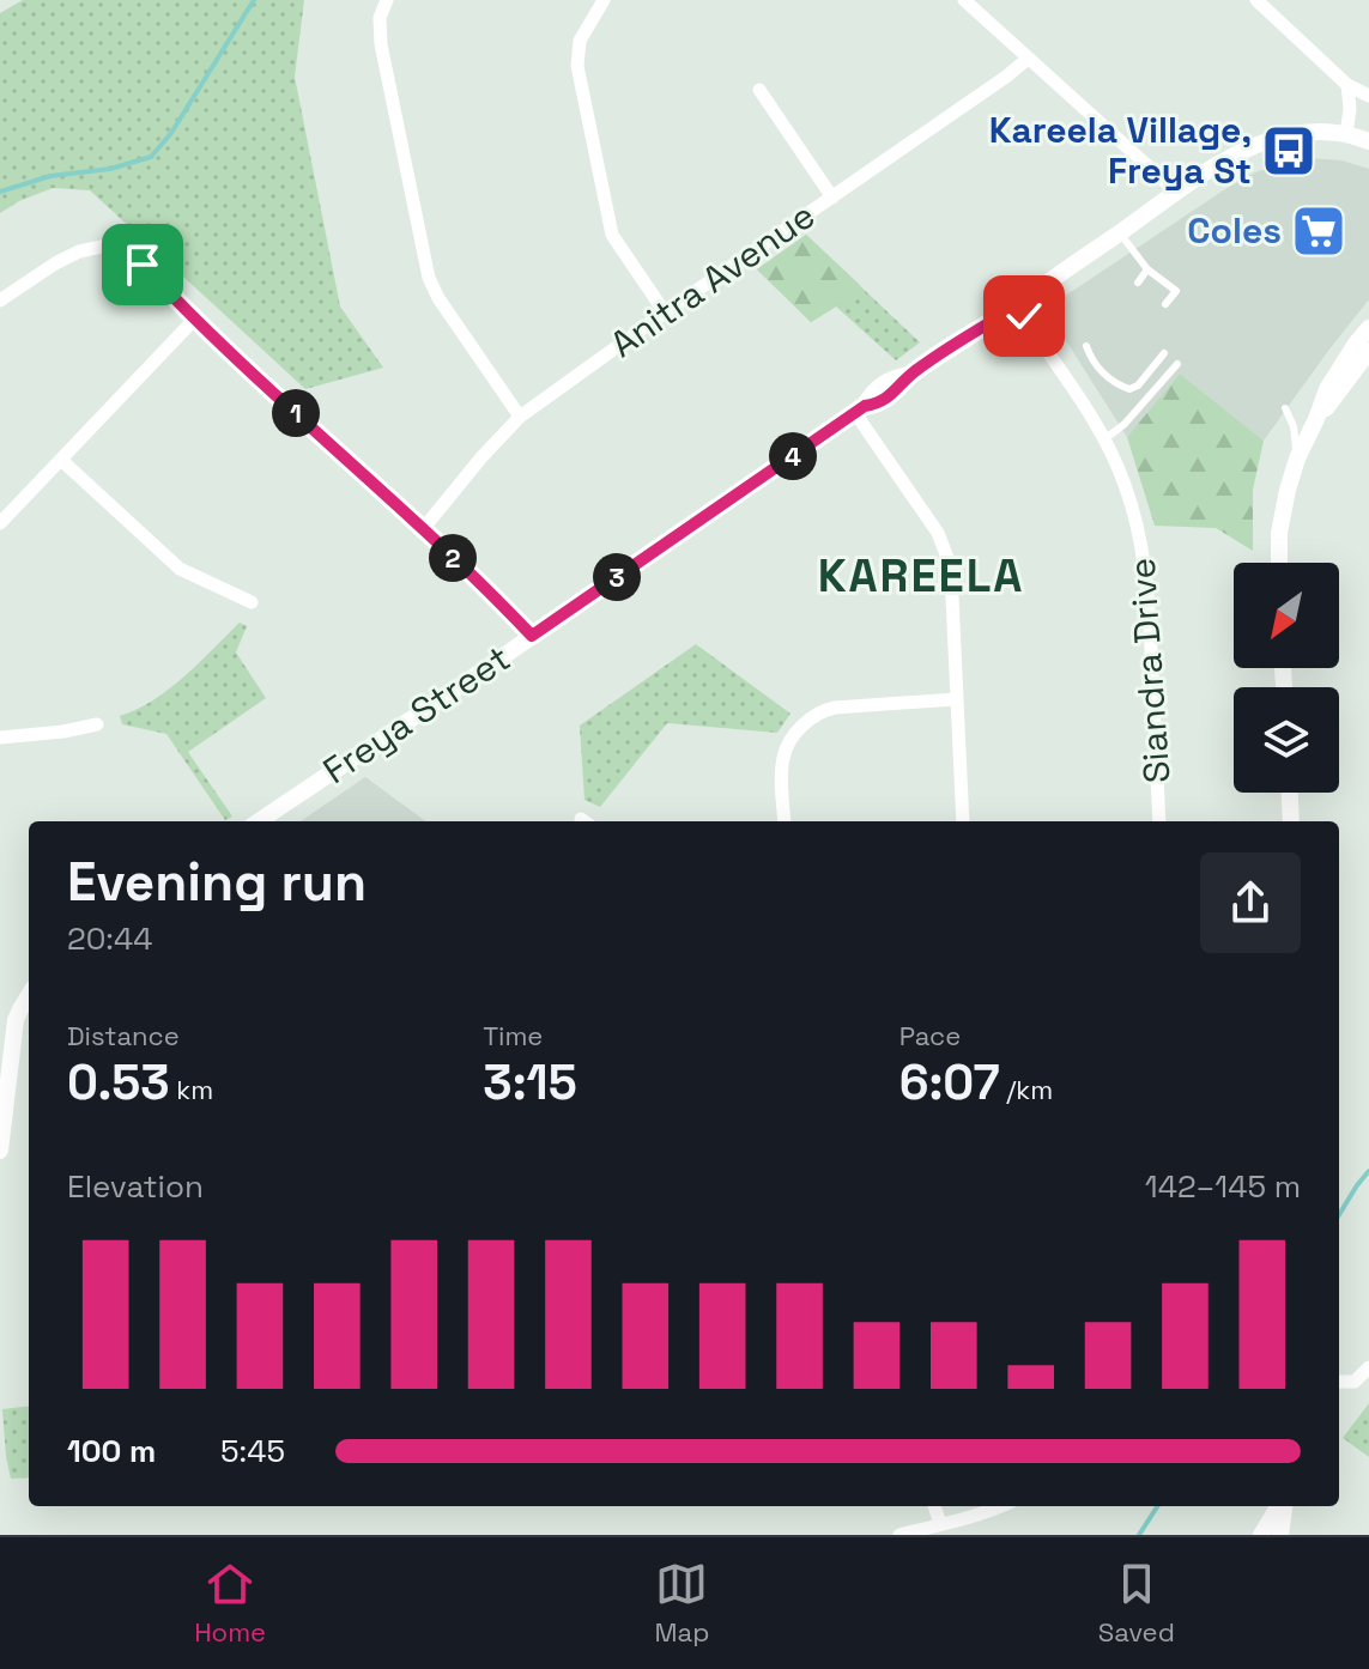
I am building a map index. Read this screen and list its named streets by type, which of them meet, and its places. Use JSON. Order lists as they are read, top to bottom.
{
  "streets": {
    "street": ["Anitra Avenue", "Siandra Drive", "Freya Street"]
  },
  "crossings": [
    ["Siandra Drive", "Freya Street"]
  ],
  "districts": ["KAREELA"],
  "places": {
    "bus stop": ["Kareela Village, Freya St"],
    "supermarket": ["Coles"]
  },
  "north": "bottom left",
  "page": {
    "pins": [
      "1",
      "4",
      "2",
      "3"
    ],
    "heading": ["Evening run", "20:44"],
    "stats": [
      ["Distance", "0.53 km"],
      ["Time", "3:15"],
      ["Pace", "6:07 /km"]
    ],
    "chart": ["Elevation", "142–145 m"],
    "list": [
      {
        "name": "100 m",
        "note": "5:45"
      }
    ],
    "tabs": ["Home", "Map", "Saved"]
  }
}
